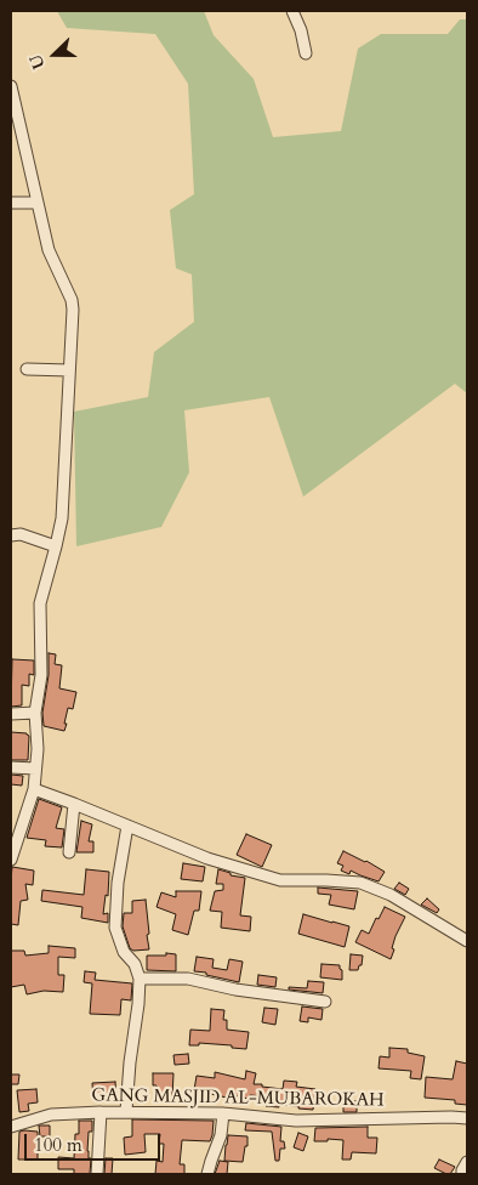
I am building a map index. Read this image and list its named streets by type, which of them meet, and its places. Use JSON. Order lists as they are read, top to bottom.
{
  "streets": {
    "street": ["GANG MASJID AL-MUBAROKAH"]
  },
  "scale_bar": "100 m",
  "north": "left"
}
